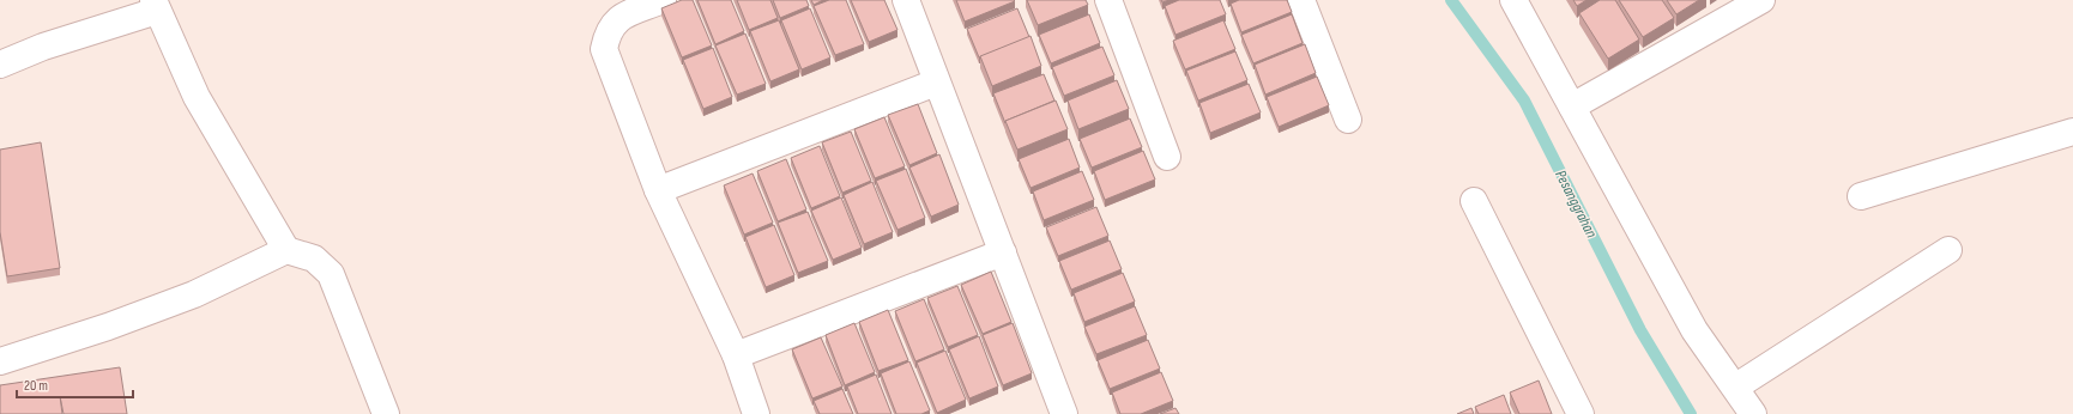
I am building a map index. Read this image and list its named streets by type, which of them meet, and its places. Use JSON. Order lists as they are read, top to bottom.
{
  "water": ["Pesanggrahan"],
  "scale_bar": "20 m"
}
